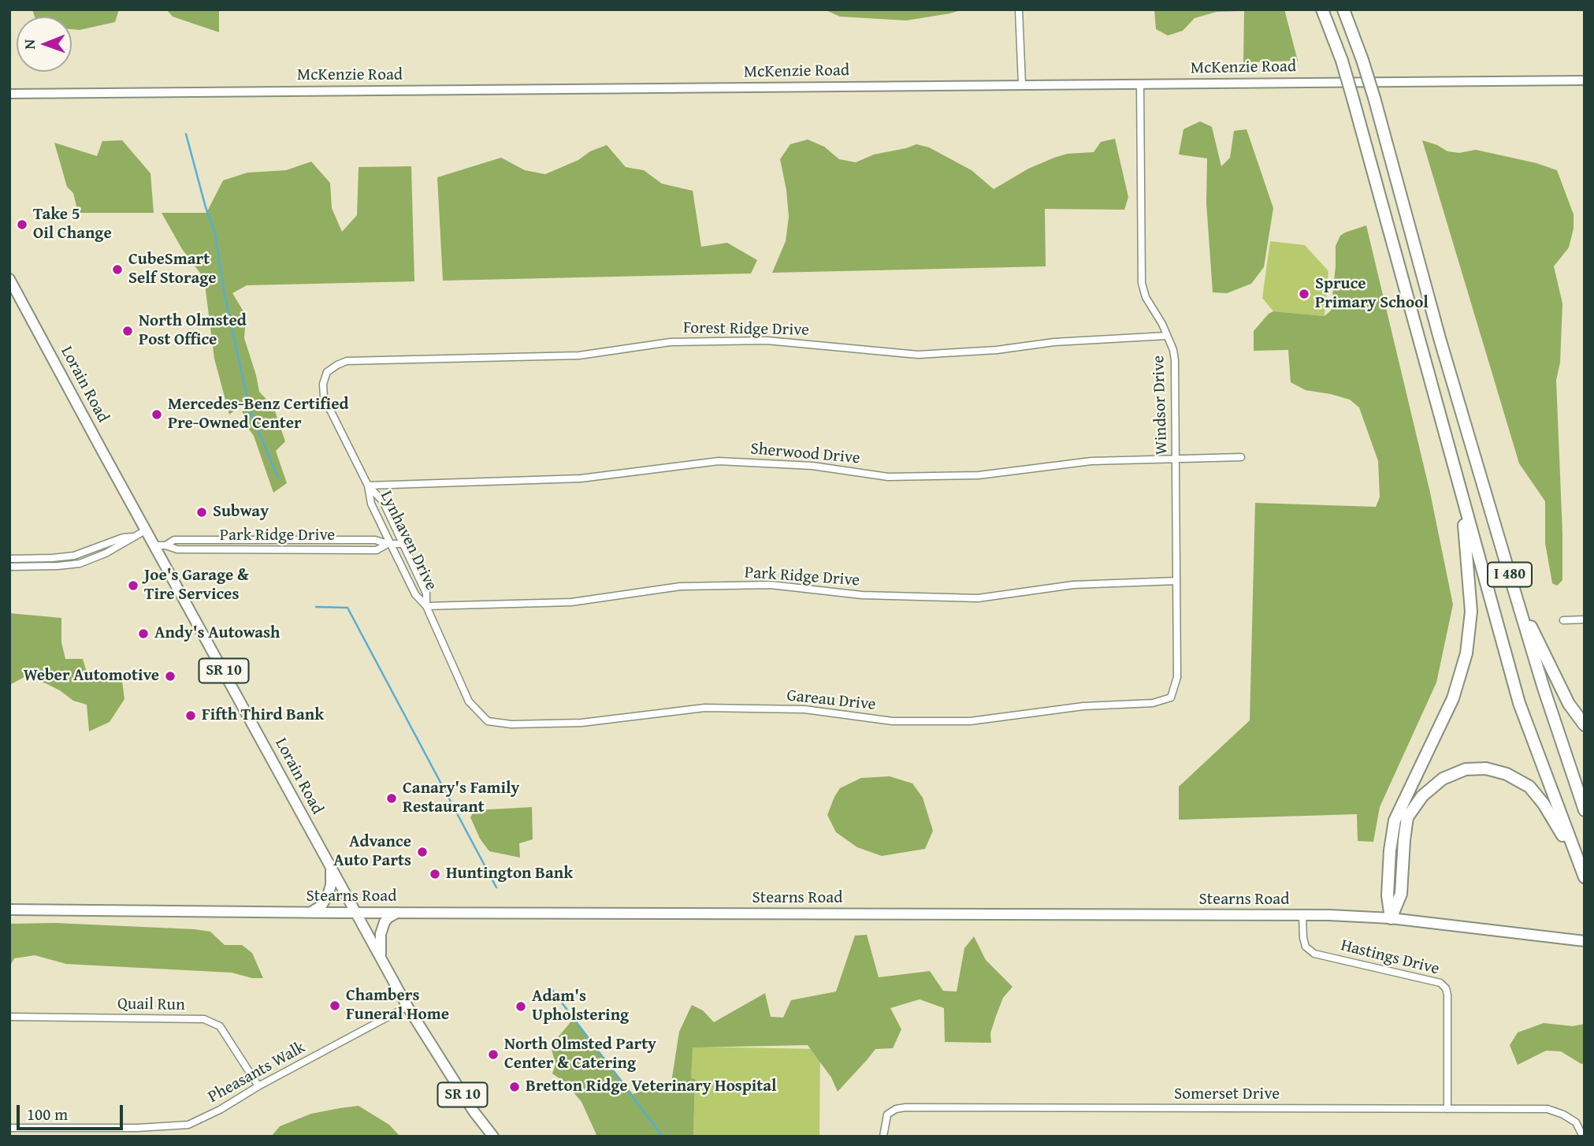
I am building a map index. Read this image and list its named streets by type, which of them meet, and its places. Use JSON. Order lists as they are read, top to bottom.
{
  "streets": {
    "highway": ["I 480"],
    "main road": ["Lorain Road", "SR 10", "Stearns Road"],
    "street": [
      "McKenzie Road",
      "Forest Ridge Drive",
      "Windsor Drive",
      "Sherwood Drive",
      "Park Ridge Drive",
      "Lynhaven Drive",
      "Gareau Drive",
      "Hastings Drive",
      "Quail Run",
      "Pheasants Walk",
      "Somerset Drive"
    ]
  },
  "crossings": [
    ["McKenzie Road", "Windsor Drive"],
    ["Forest Ridge Drive", "Windsor Drive"],
    ["Forest Ridge Drive", "Lynhaven Drive"],
    ["Lorain Road", "Park Ridge Drive"],
    ["Lorain Road", "Stearns Road"],
    ["Lorain Road", "Pheasants Walk"],
    ["Windsor Drive", "Sherwood Drive"],
    ["Windsor Drive", "Park Ridge Drive"],
    ["Windsor Drive", "Gareau Drive"],
    ["Sherwood Drive", "Lynhaven Drive"],
    ["Park Ridge Drive", "Lynhaven Drive"],
    ["Lynhaven Drive", "Gareau Drive"],
    ["Stearns Road", "Hastings Drive"],
    ["Hastings Drive", "Somerset Drive"],
    ["Quail Run", "Pheasants Walk"]
  ],
  "places": [
    "Take 5 Oil Change",
    "CubeSmart Self Storage",
    "Spruce Primary School",
    "North Olmsted Post Office",
    "Mercedes-Benz Certified Pre-Owned Center",
    "Subway",
    "Joe's Garage & Tire Services",
    "Andy's Autowash",
    "Weber Automotive",
    "Fifth Third Bank",
    "Canary's Family Restaurant",
    "Advance Auto Parts",
    "Huntington Bank",
    "Chambers Funeral Home",
    "Adam's Upholstering",
    "North Olmsted Party Center & Catering",
    "Bretton Ridge Veterinary Hospital"
  ],
  "scale_bar": "100 m",
  "north": "left"
}
